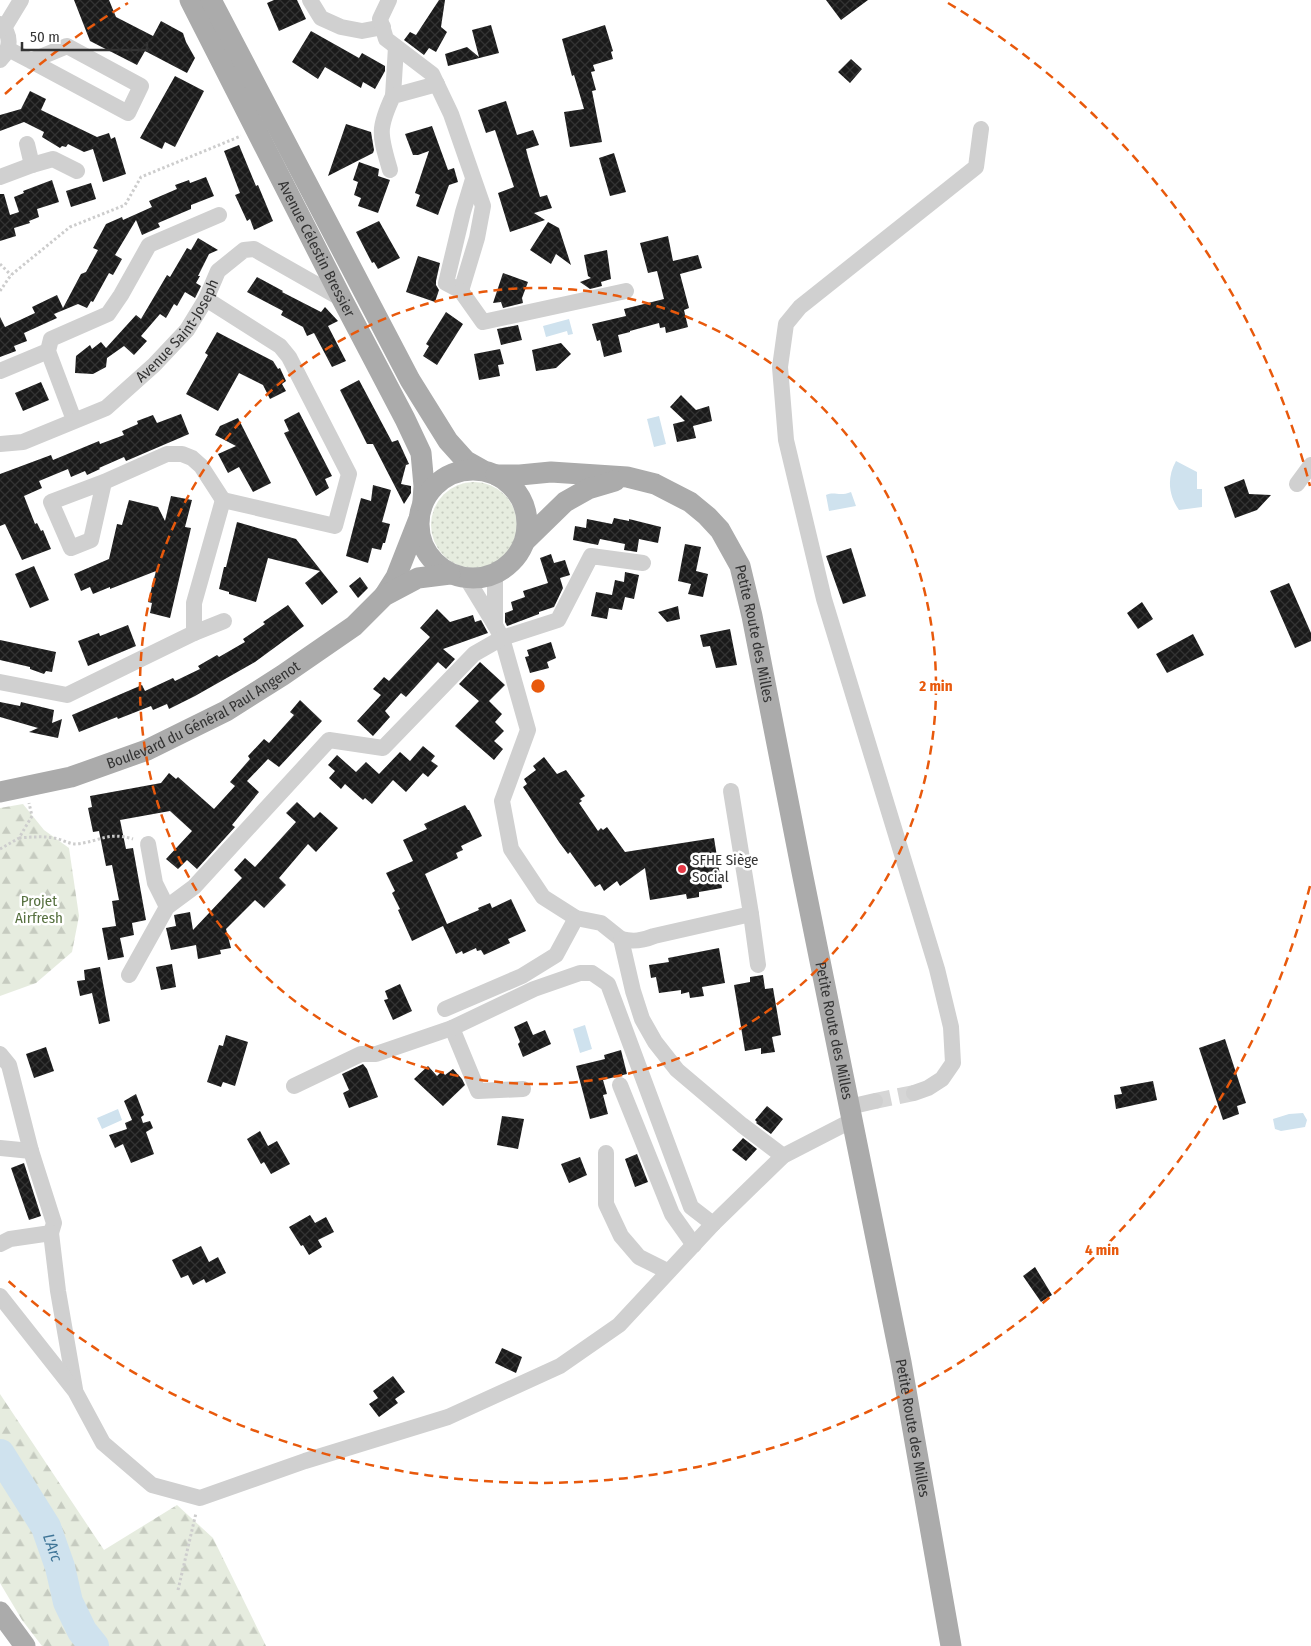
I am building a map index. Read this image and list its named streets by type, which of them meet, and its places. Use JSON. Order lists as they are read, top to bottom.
{
  "streets": {
    "main road": ["Avenue Célestin Bressier", "Petite Route des Milles", "Boulevard du Général Paul Angenot"],
    "street": ["Avenue Saint-Joseph"]
  },
  "crossings": [
    ["Avenue Célestin Bressier", "Avenue Saint-Joseph"],
    ["Avenue Célestin Bressier", "Petite Route des Milles"],
    ["Avenue Célestin Bressier", "Boulevard du Général Paul Angenot"],
    ["Petite Route des Milles", "Boulevard du Général Paul Angenot"]
  ],
  "water": ["L'Arc"],
  "parks": ["Projet Airfresh"],
  "places": ["SFHE Siège Social"],
  "scale_bar": "50 m",
  "rings": ["2 min", "4 min"]
}
